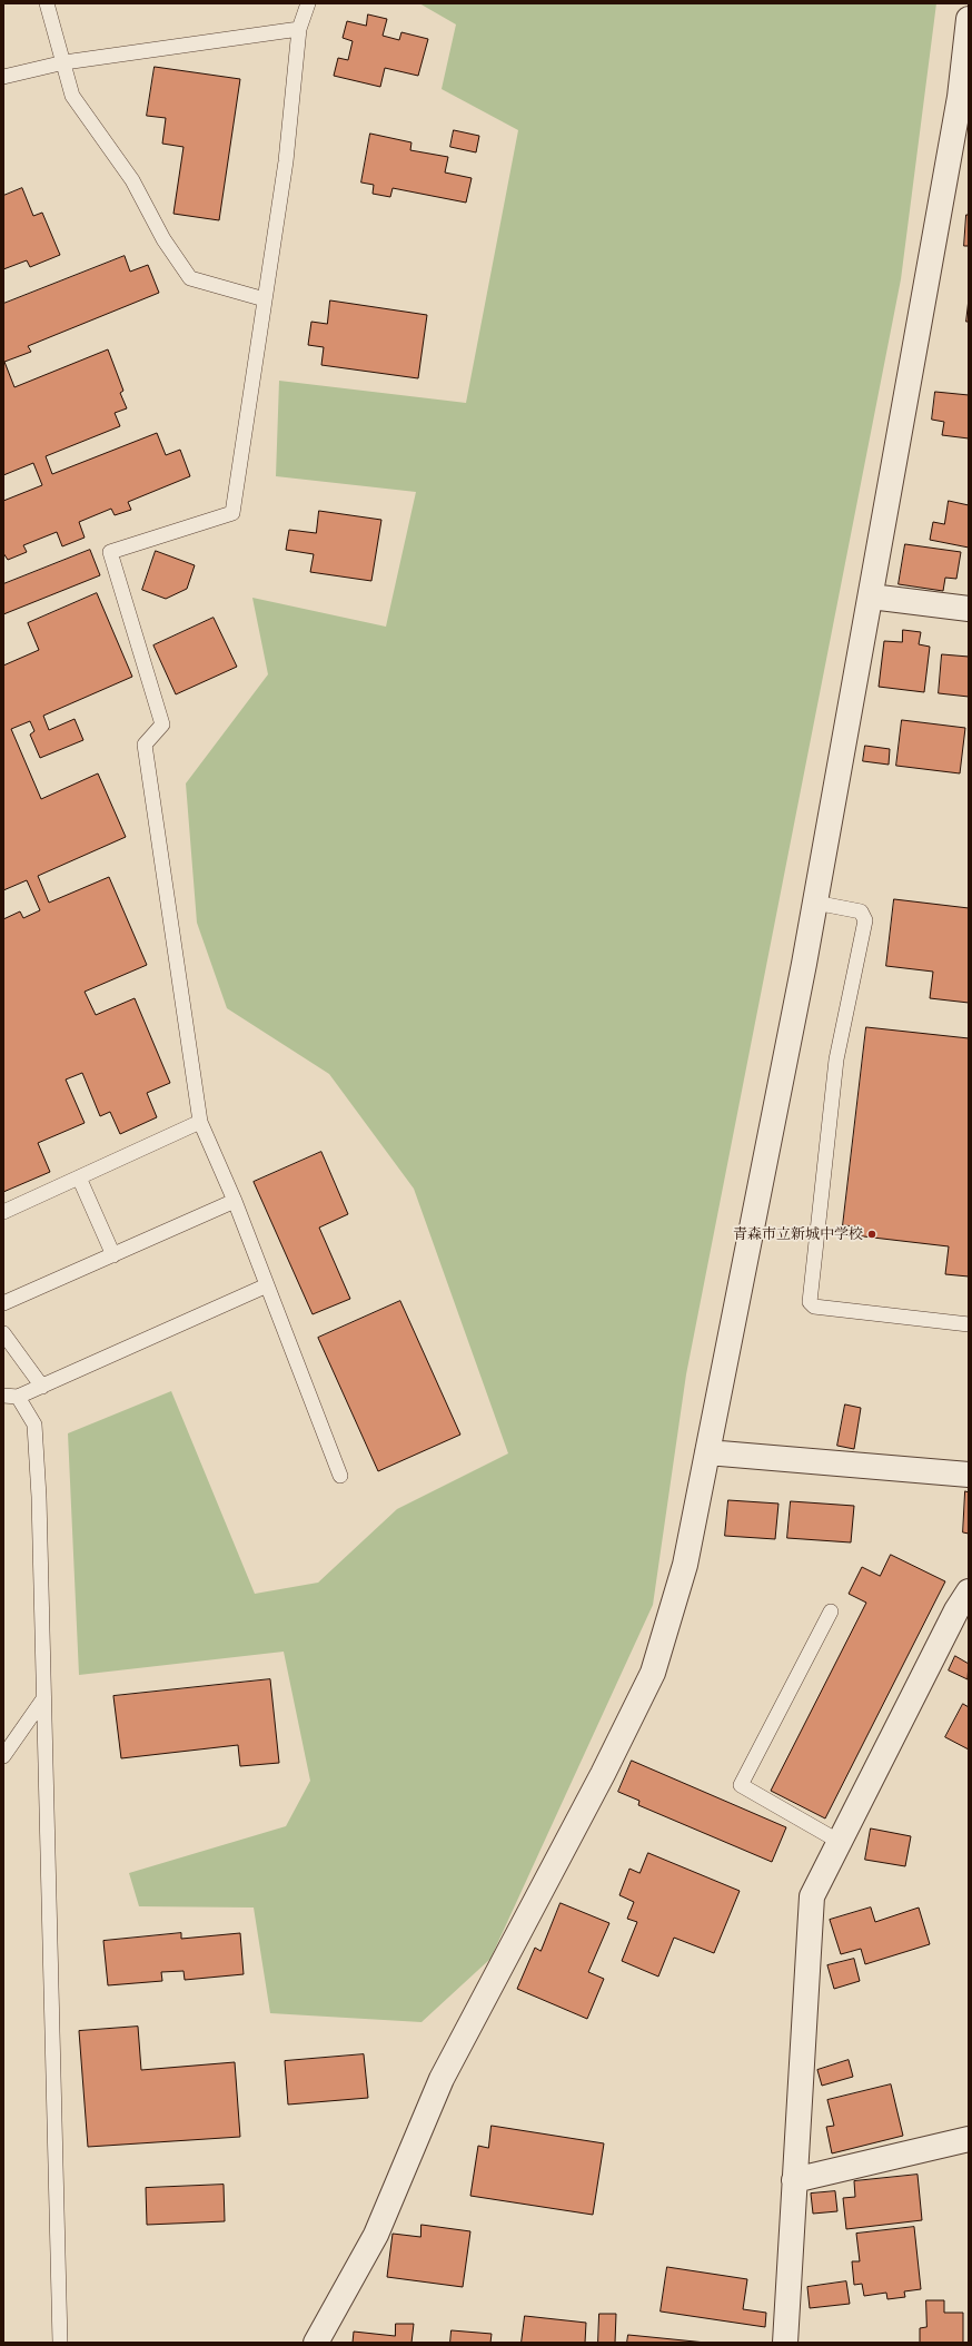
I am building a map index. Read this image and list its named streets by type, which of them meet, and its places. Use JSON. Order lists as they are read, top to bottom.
{
  "places": ["青森市立新城中学校"]
}
